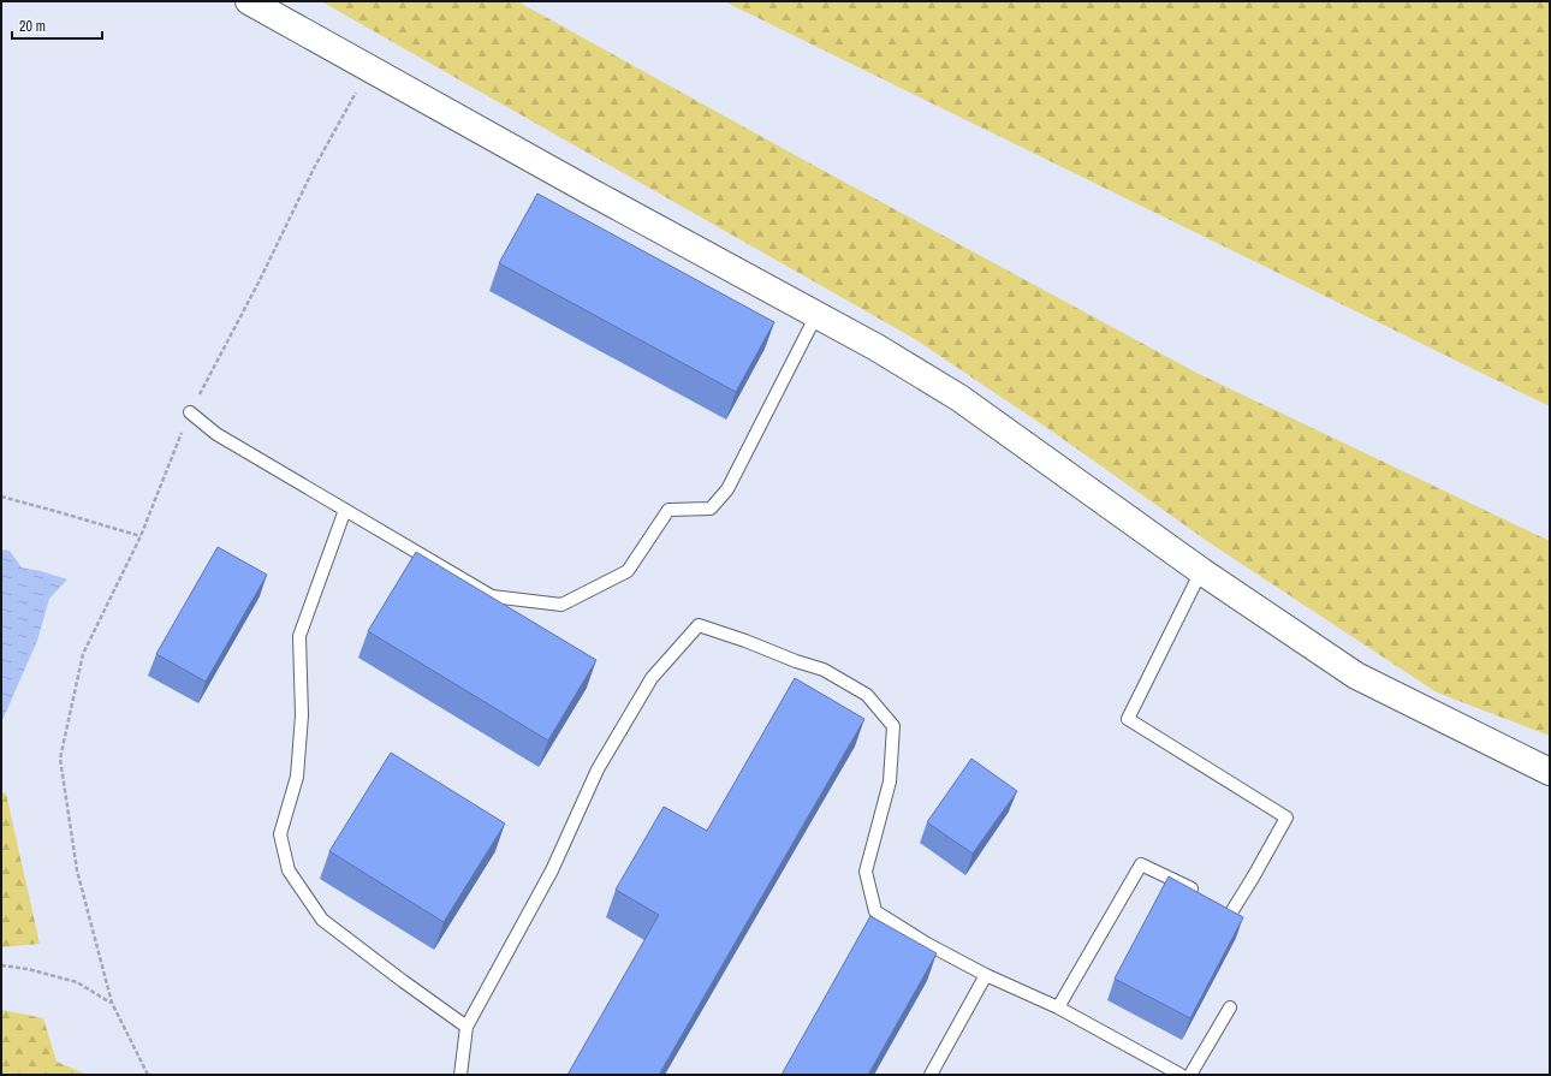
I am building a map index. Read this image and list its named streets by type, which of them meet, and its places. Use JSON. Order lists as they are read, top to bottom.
{
  "scale_bar": "20 m"
}
